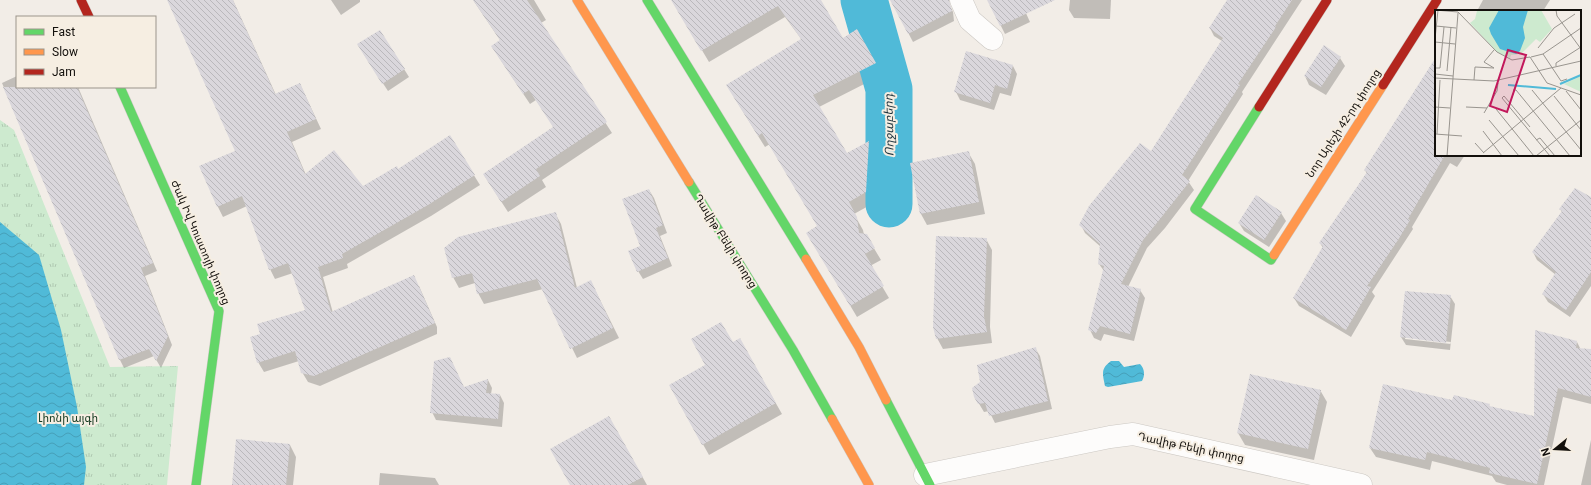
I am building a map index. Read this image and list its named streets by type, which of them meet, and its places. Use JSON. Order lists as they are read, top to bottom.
{
  "streets": {
    "main road": ["Նոր Արեշի 42-րդ փողոց", "Դավիթ Բեկի փողոց", "Ժակ Իվ Կուստոյի փողոց"]
  },
  "water": ["Ողջաբերդ"],
  "parks": ["Լիոնի այգի"],
  "legend": ["Fast", "Slow", "Jam"],
  "north": "left"
}
